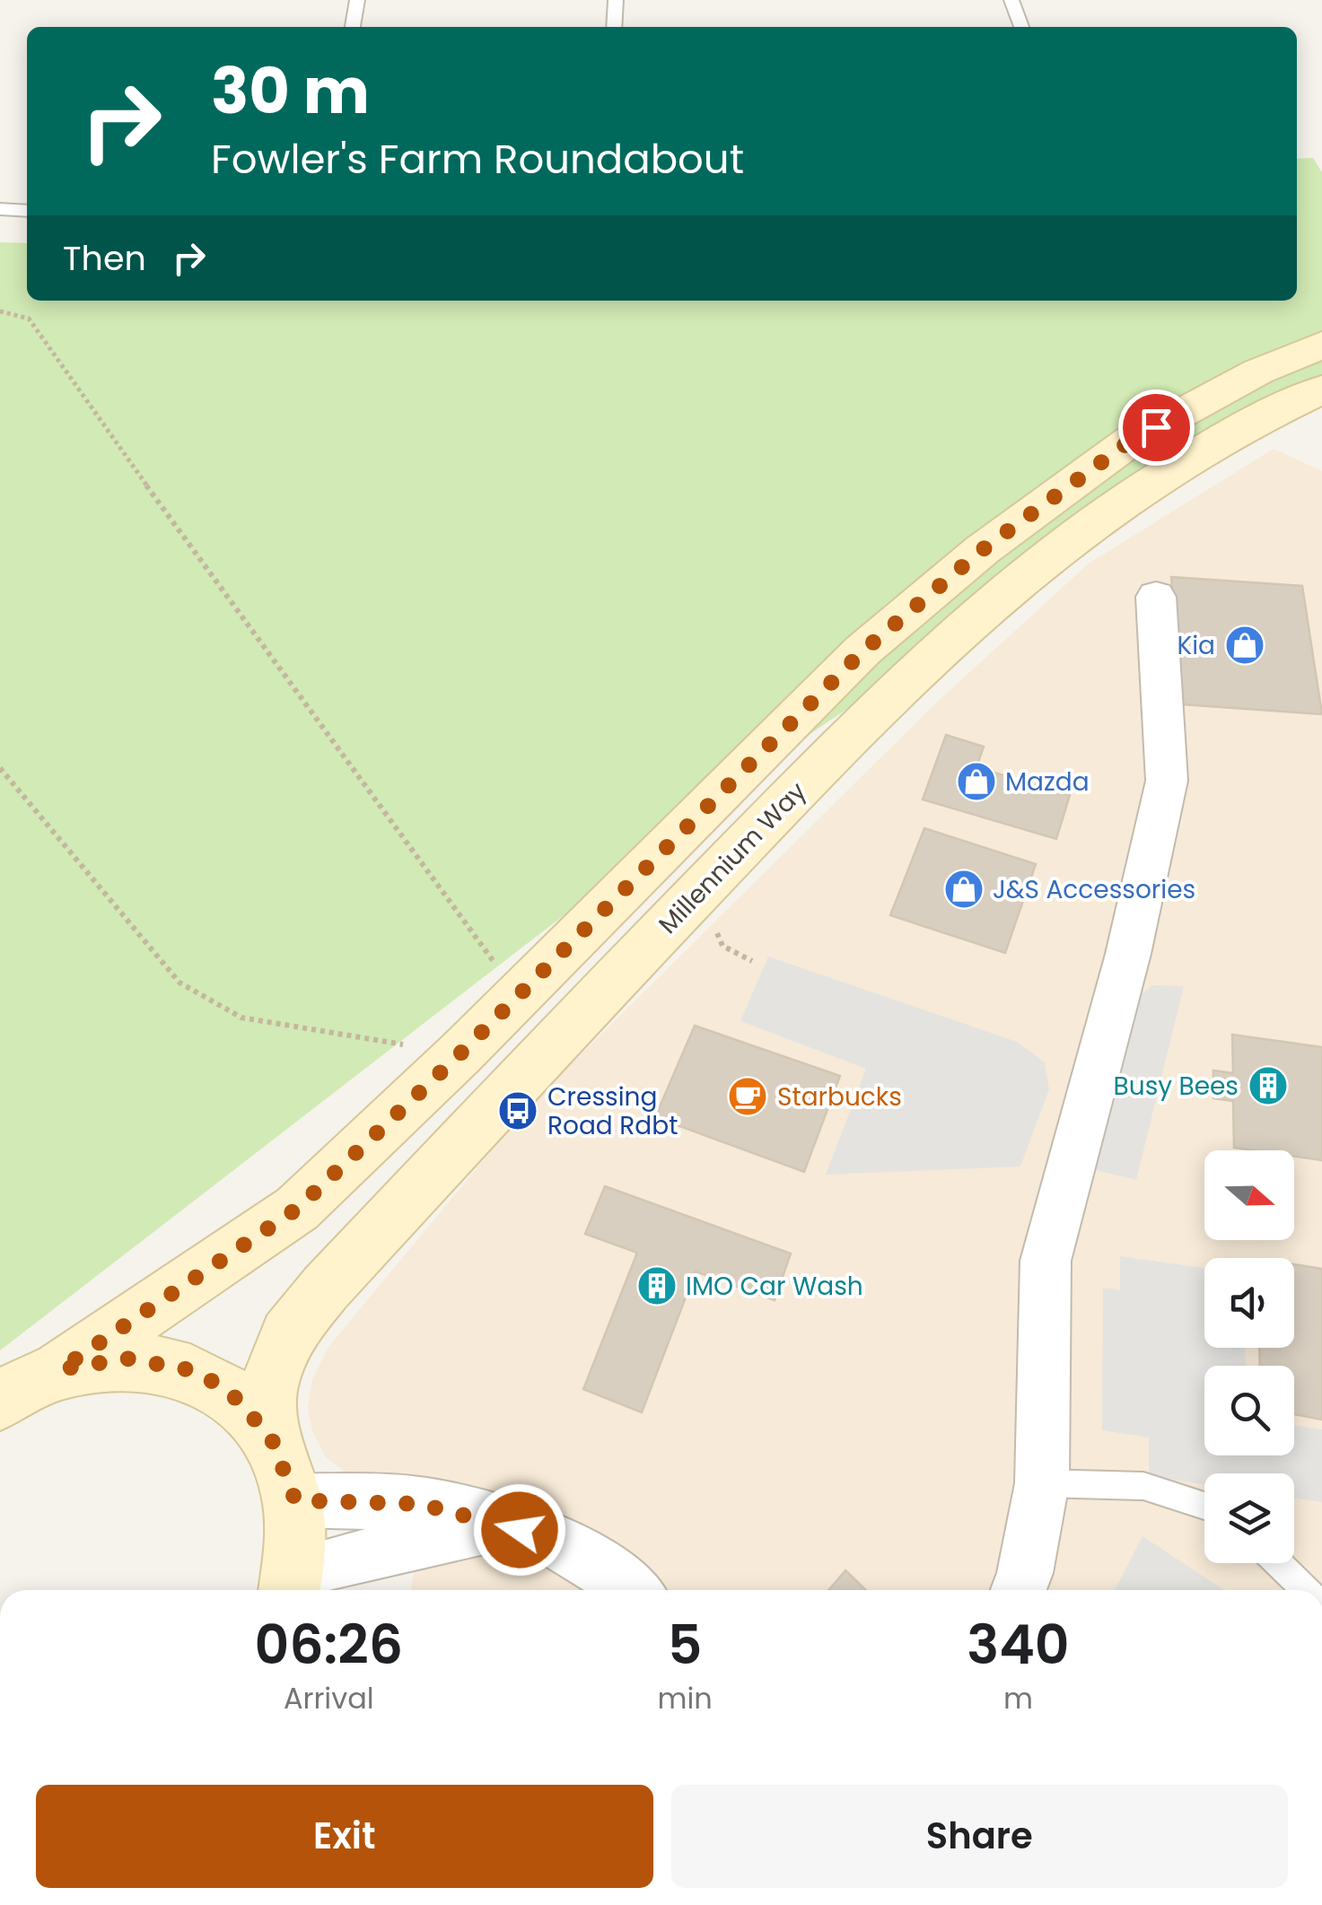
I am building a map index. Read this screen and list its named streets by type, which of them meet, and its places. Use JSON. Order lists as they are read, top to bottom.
{
  "streets": {
    "main road": ["Millennium Way"]
  },
  "places": {
    "shop": ["Kia", "Mazda", "J&S Accessories"],
    "building": ["Busy Bees", "IMO Car Wash"],
    "cafe": ["Starbucks"],
    "bus stop": ["Cressing Road Rdbt"]
  },
  "north": "right",
  "page": {
    "turn": ["30 m", "Fowler's Farm Roundabout"],
    "then": "Then",
    "eta": [
      "06:26",
      "Arrival",
      "5",
      "min",
      "340",
      "m"
    ],
    "buttons": ["Exit", "Share"]
  }
}
